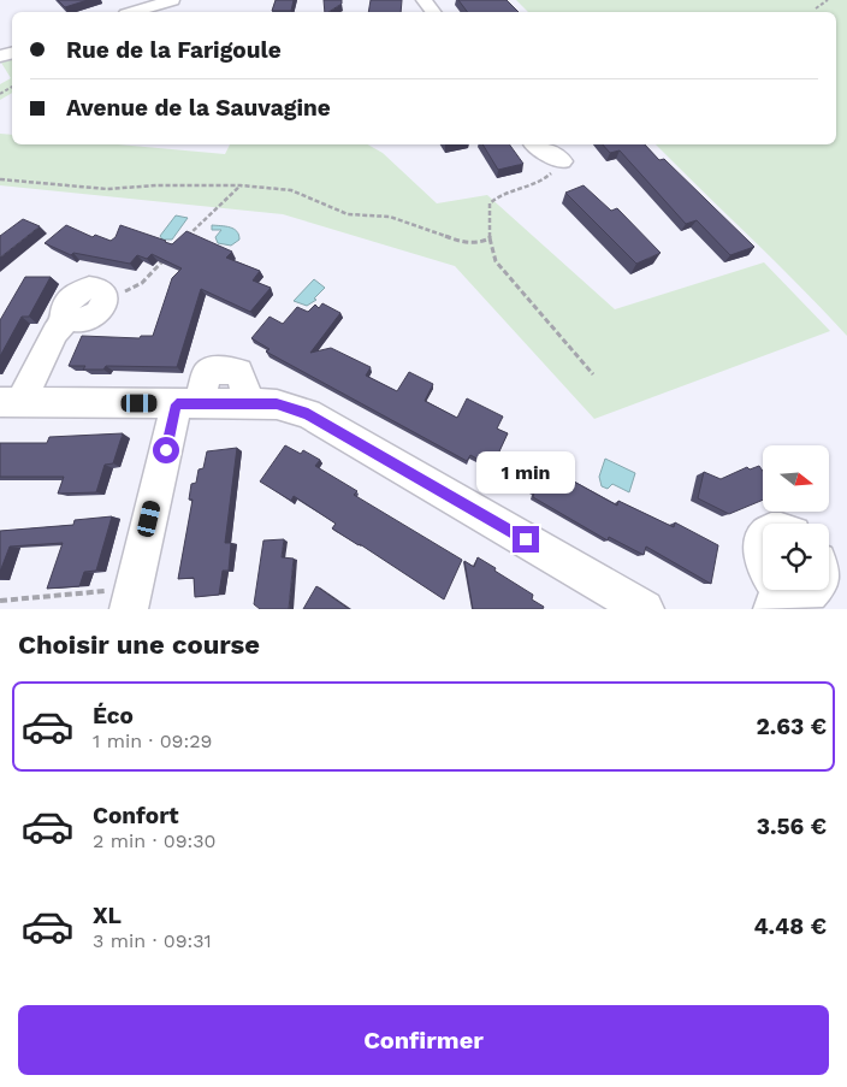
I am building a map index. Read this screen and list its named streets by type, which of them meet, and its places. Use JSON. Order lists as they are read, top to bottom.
{
  "north": "right",
  "page": {
    "banner": ["Rue de la Farigoule", "Avenue de la Sauvagine"],
    "bubble": "1 min",
    "heading": "Choisir une course",
    "list": [
      {
        "name": "Éco",
        "note": "1 min · 09:29",
        "value": "2.63 €"
      },
      {
        "name": "Confort",
        "note": "2 min · 09:30",
        "value": "3.56 €"
      },
      {
        "name": "XL",
        "note": "3 min · 09:31",
        "value": "4.48 €"
      }
    ],
    "buttons": "Confirmer"
  }
}
